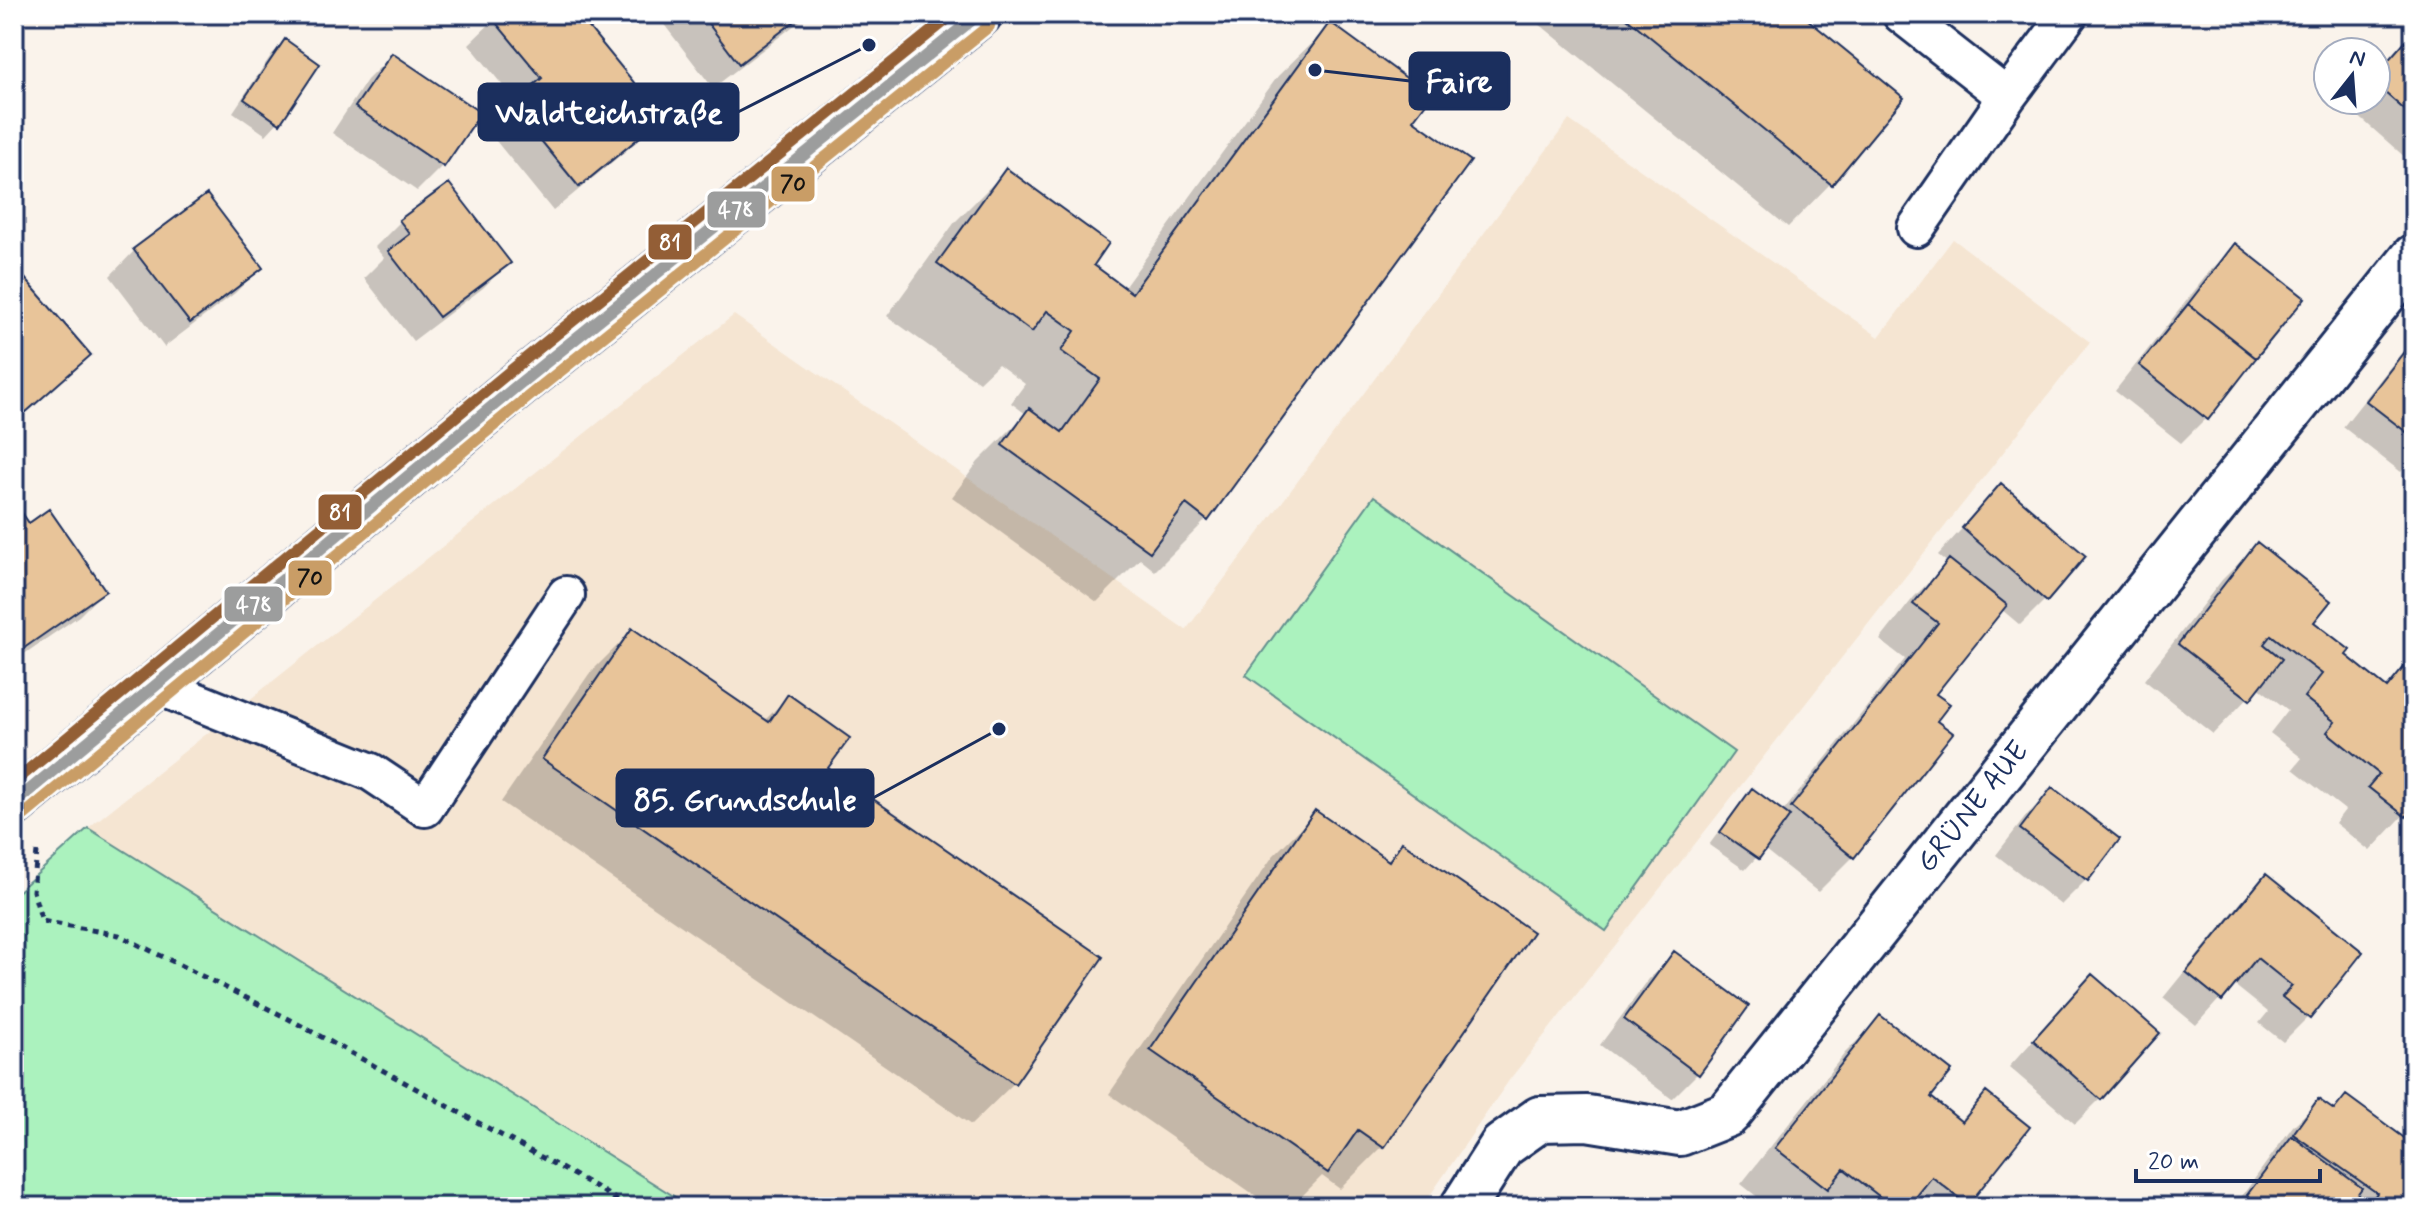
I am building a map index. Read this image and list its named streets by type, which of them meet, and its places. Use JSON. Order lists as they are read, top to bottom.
{
  "streets": {
    "street": ["GRÜNE AUE"]
  },
  "places": ["Waldteichstraße", "Faire", "85. Grundschule"],
  "lines": ["transit line 478", "transit line 81", "transit line 70"],
  "scale_bar": "20 m",
  "north": "top"
}
